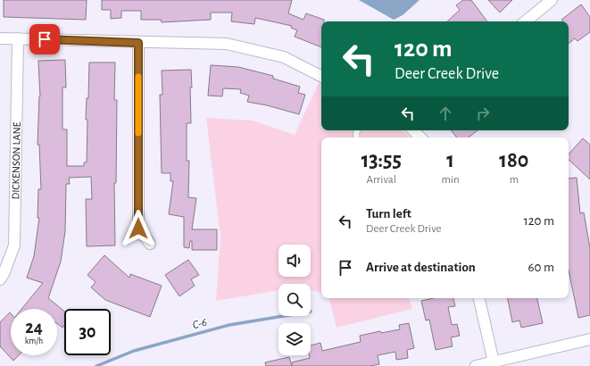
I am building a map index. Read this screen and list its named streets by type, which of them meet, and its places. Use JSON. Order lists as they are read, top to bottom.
{
  "streets": {
    "street": ["DICKENSON LANE"]
  },
  "water": ["C-6"],
  "page": {
    "turn": ["120 m", "Deer Creek Drive"],
    "eta": [
      "13:55",
      "Arrival",
      "1",
      "min",
      "180",
      "m"
    ],
    "list": [
      {
        "name": "Turn left",
        "note": "Deer Creek Drive",
        "value": "120 m"
      },
      {
        "name": "Arrive at destination",
        "value": "60 m"
      }
    ],
    "speed": "24 km/h",
    "limit": "30"
  }
}
